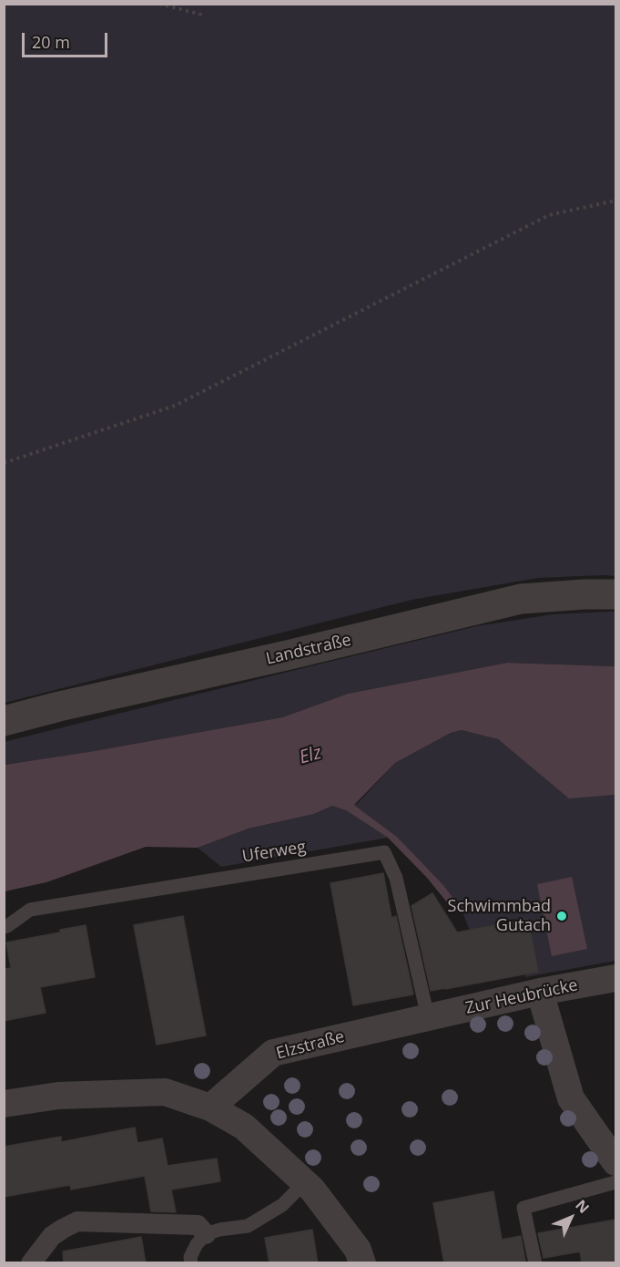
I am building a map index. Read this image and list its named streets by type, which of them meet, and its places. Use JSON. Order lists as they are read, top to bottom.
{
  "streets": {
    "street": ["Landstraße", "Zur Heubrücke", "Elzstraße"],
    "lane": ["Uferweg"]
  },
  "crossings": [
    ["Uferweg", "Zur Heubrücke"],
    ["Uferweg", "Elzstraße"],
    ["Zur Heubrücke", "Elzstraße"]
  ],
  "water": ["Elz"],
  "places": ["Schwimmbad Gutach"],
  "scale_bar": "20 m",
  "north": "top right"
}
